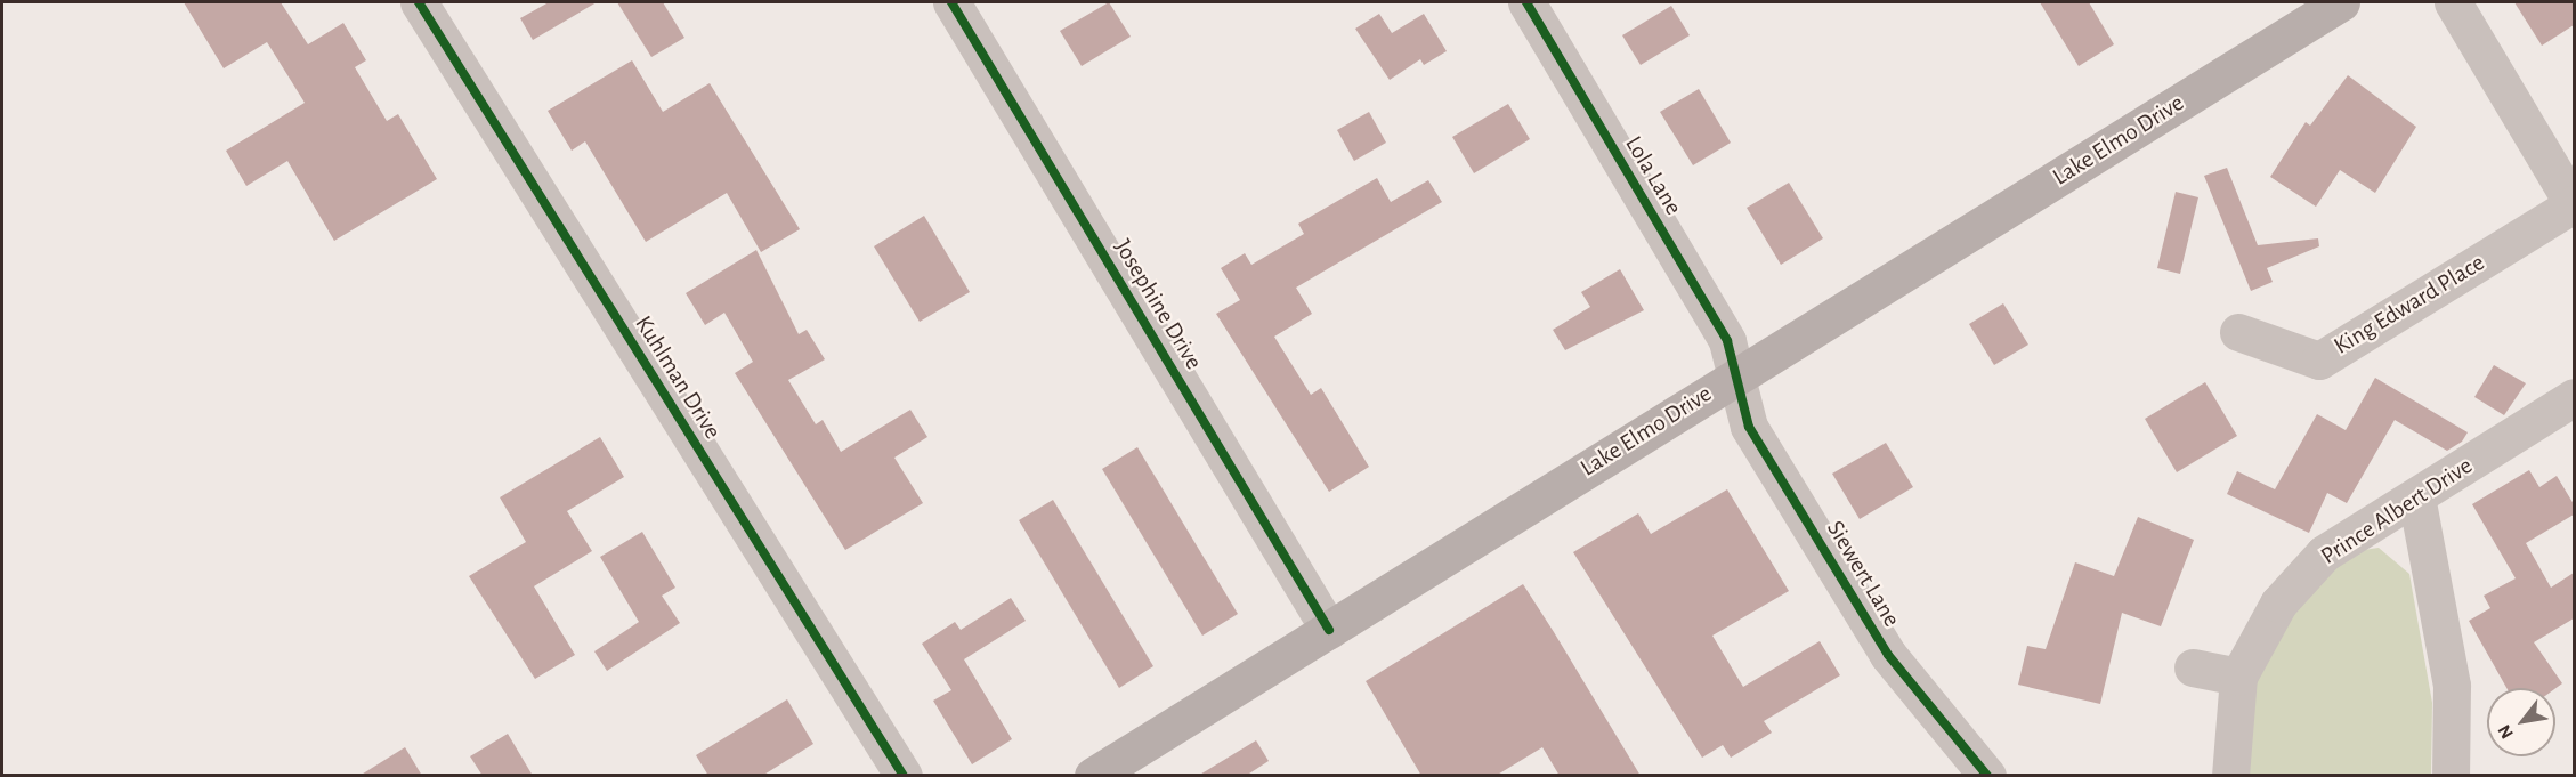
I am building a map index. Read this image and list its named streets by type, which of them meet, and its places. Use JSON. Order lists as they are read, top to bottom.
{
  "streets": {
    "main road": ["Lake Elmo Drive"],
    "street": [
      "Lola Lane",
      "Josephine Drive",
      "King Edward Place",
      "Kuhlman Drive",
      "Prince Albert Drive",
      "Siewert Lane"
    ]
  },
  "crossings": [
    ["Lake Elmo Drive", "Lola Lane"],
    ["Lake Elmo Drive", "Josephine Drive"],
    ["Lake Elmo Drive", "Siewert Lane"],
    ["Lola Lane", "Siewert Lane"]
  ],
  "north": "bottom left"
}
